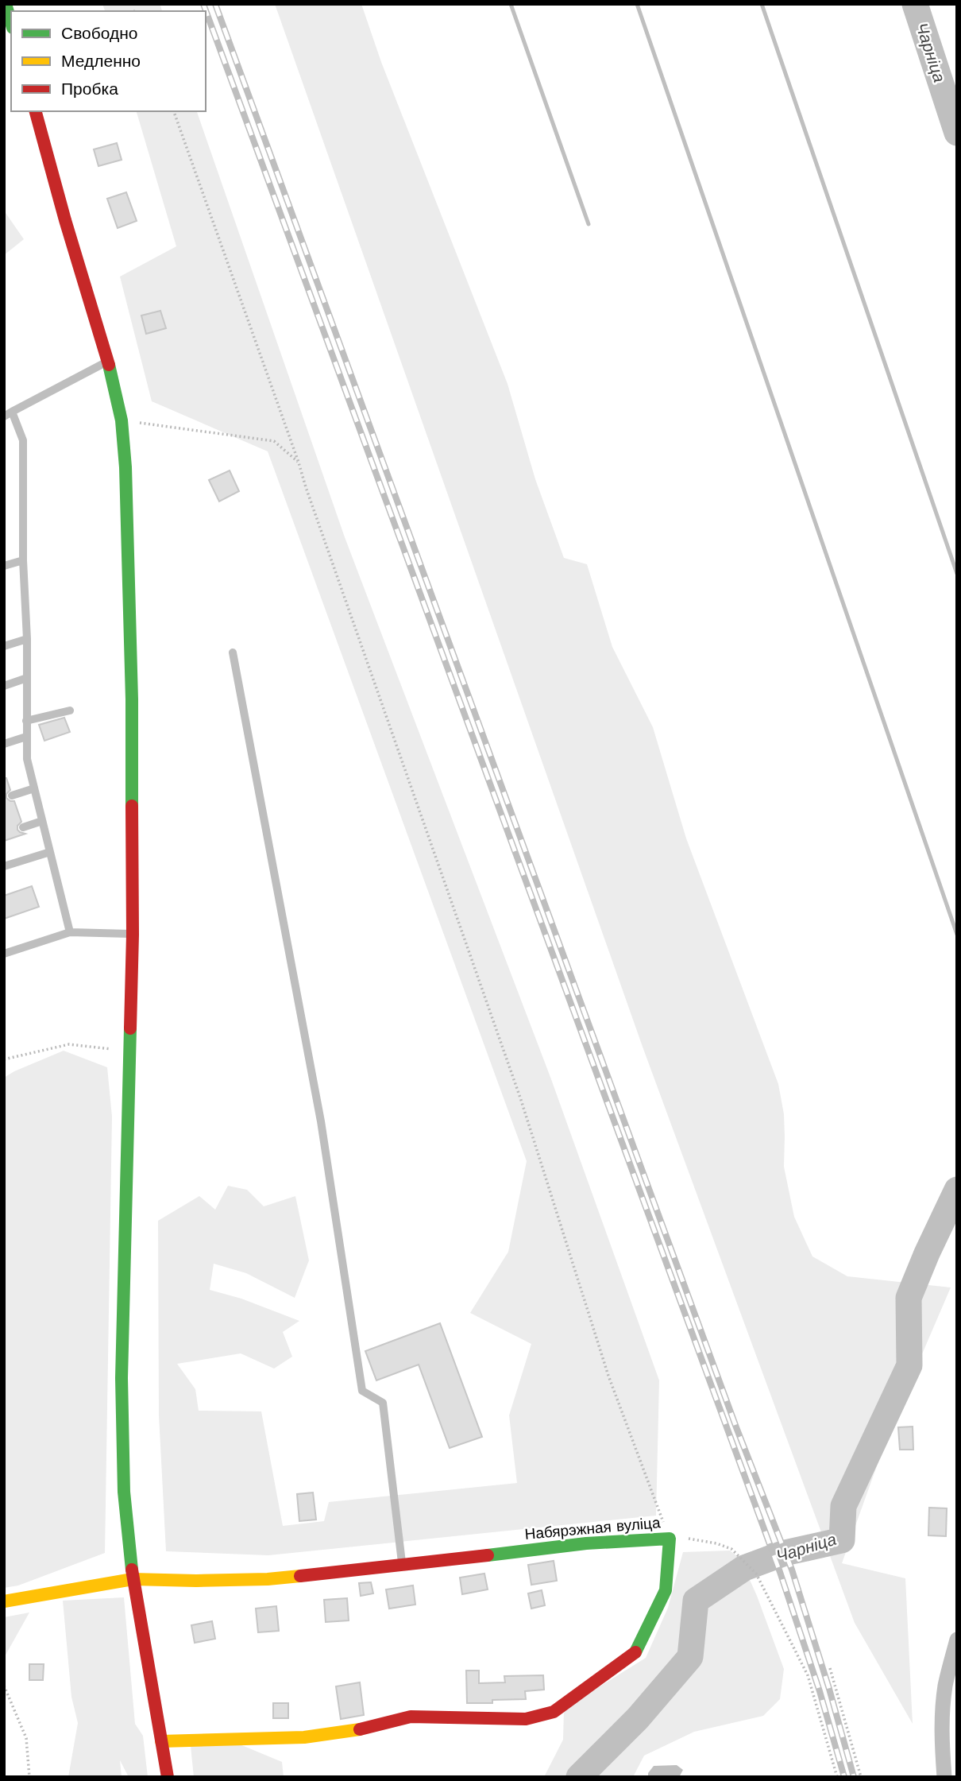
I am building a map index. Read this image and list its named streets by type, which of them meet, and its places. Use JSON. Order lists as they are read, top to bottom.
{
  "streets": {
    "street": ["Набярэжная вуліца"]
  },
  "water": ["Чарніца"],
  "legend": ["Свободно", "Медленно", "Пробка"]
}
